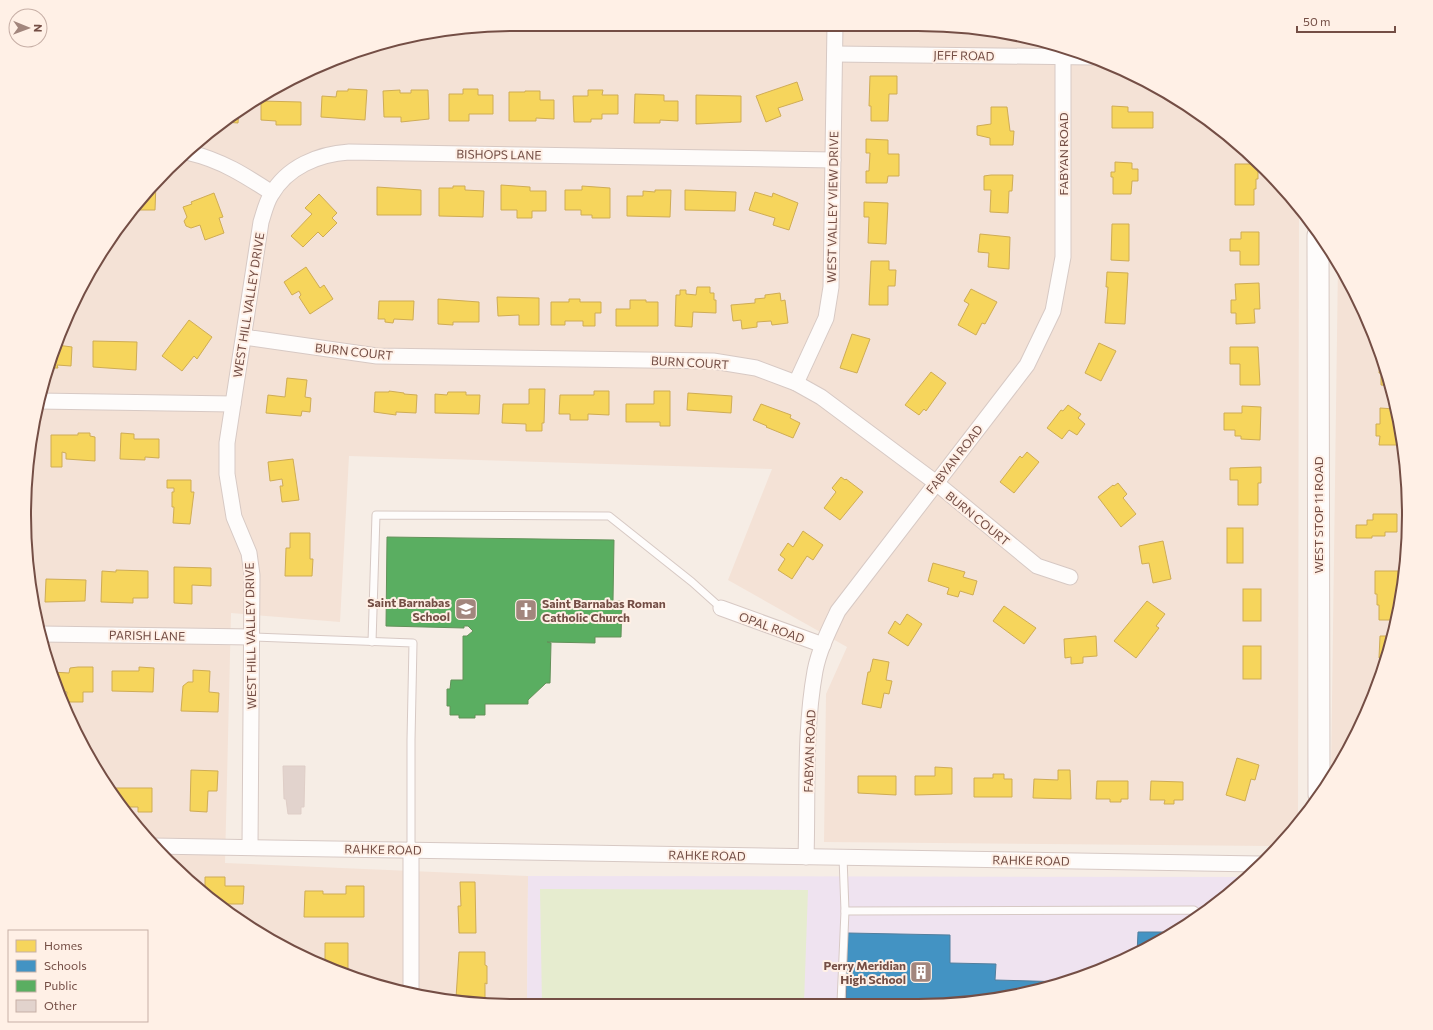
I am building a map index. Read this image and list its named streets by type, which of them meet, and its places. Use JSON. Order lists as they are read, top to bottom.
{
  "streets": {
    "main road": ["WEST STOP 11 ROAD"],
    "street": [
      "JEFF ROAD",
      "BISHOPS LANE",
      "FABYAN ROAD",
      "WEST VALLEY VIEW DRIVE",
      "WEST HILL VALLEY DRIVE",
      "BURN COURT",
      "OPAL ROAD",
      "PARISH LANE",
      "RAHKE ROAD"
    ]
  },
  "crossings": [
    ["JEFF ROAD", "WEST VALLEY VIEW DRIVE"],
    ["BISHOPS LANE", "WEST VALLEY VIEW DRIVE"],
    ["BISHOPS LANE", "WEST HILL VALLEY DRIVE"],
    ["FABYAN ROAD", "BURN COURT"],
    ["FABYAN ROAD", "OPAL ROAD"],
    ["FABYAN ROAD", "RAHKE ROAD"],
    ["WEST VALLEY VIEW DRIVE", "BURN COURT"],
    ["WEST HILL VALLEY DRIVE", "BURN COURT"],
    ["WEST HILL VALLEY DRIVE", "PARISH LANE"],
    ["WEST HILL VALLEY DRIVE", "RAHKE ROAD"]
  ],
  "places": {
    "school or university": ["Saint Barnabas School"],
    "church": ["Saint Barnabas Roman Catholic Church"],
    "building": ["Perry Meridian High School"]
  },
  "legend": [
    "Homes",
    "Schools",
    "Public",
    "Other"
  ],
  "scale_bar": "50 m",
  "north": "right"
}
